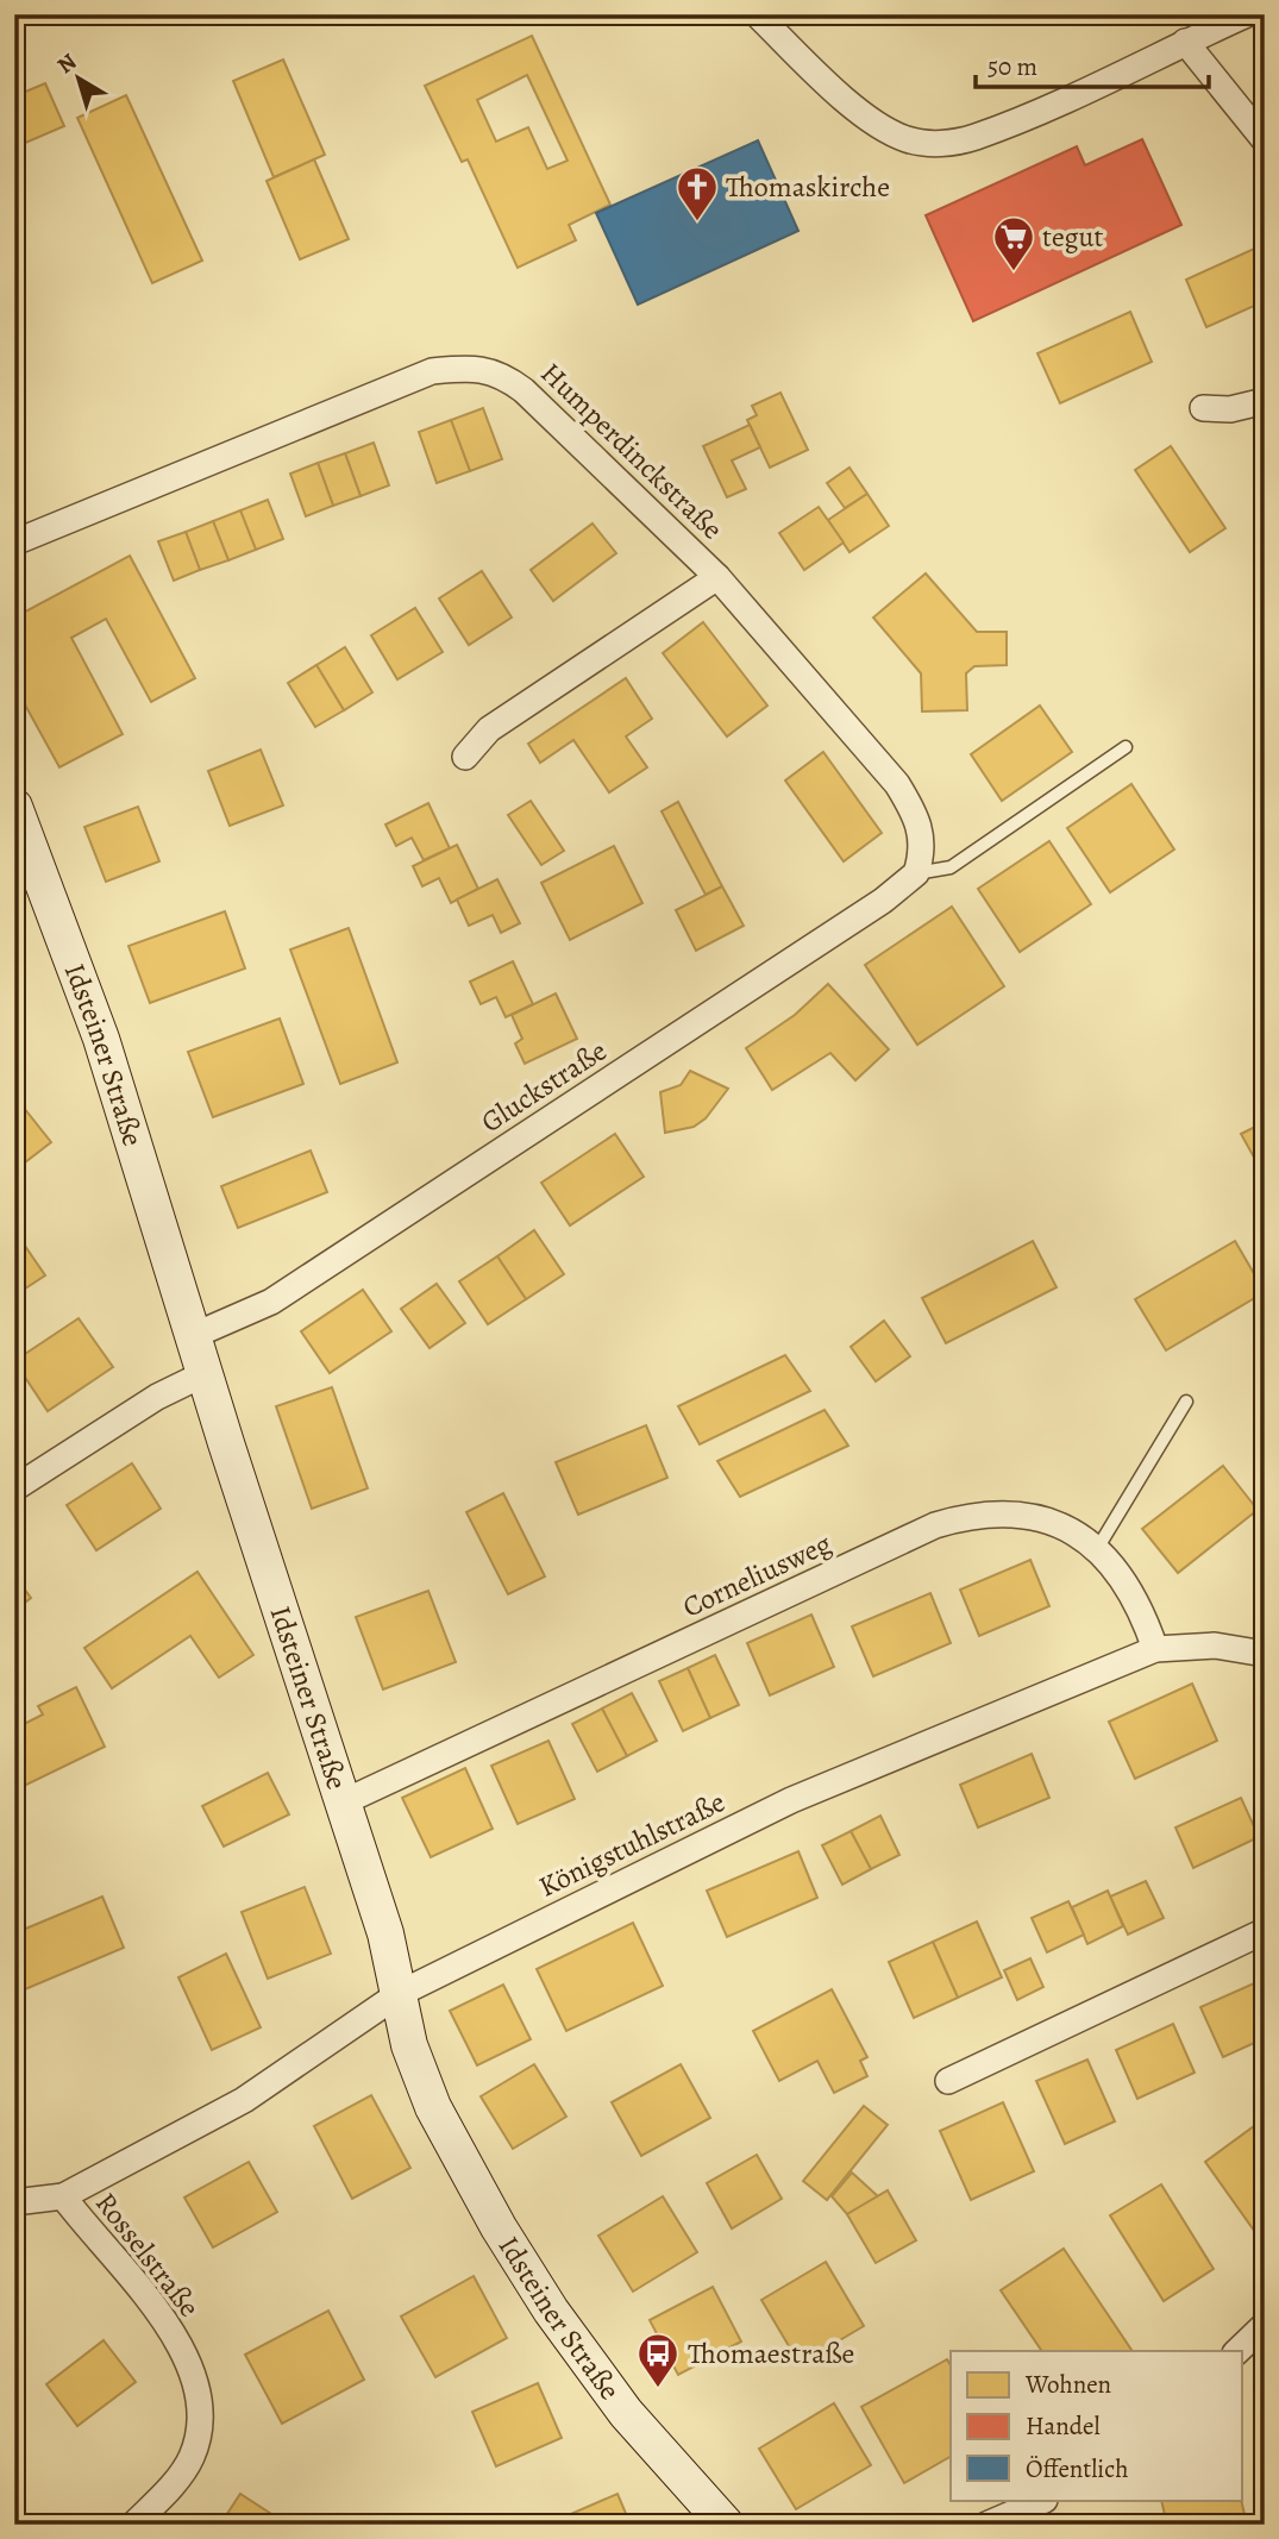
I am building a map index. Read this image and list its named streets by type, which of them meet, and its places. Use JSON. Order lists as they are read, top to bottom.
{
  "streets": {
    "street": [
      "Humperdinckstraße",
      "Idsteiner Straße",
      "Gluckstraße",
      "Corneliusweg",
      "Königstuhlstraße",
      "Rosselstraße"
    ]
  },
  "crossings": [
    ["Humperdinckstraße", "Gluckstraße"],
    ["Idsteiner Straße", "Gluckstraße"],
    ["Idsteiner Straße", "Corneliusweg"],
    ["Idsteiner Straße", "Königstuhlstraße"],
    ["Corneliusweg", "Königstuhlstraße"],
    ["Königstuhlstraße", "Rosselstraße"]
  ],
  "places": {
    "church": ["Thomaskirche"],
    "supermarket": ["tegut"],
    "bus stop": ["Thomaestraße"]
  },
  "legend": ["Wohnen", "Handel", "Öffentlich"],
  "scale_bar": "50 m",
  "north": "top left"
}
